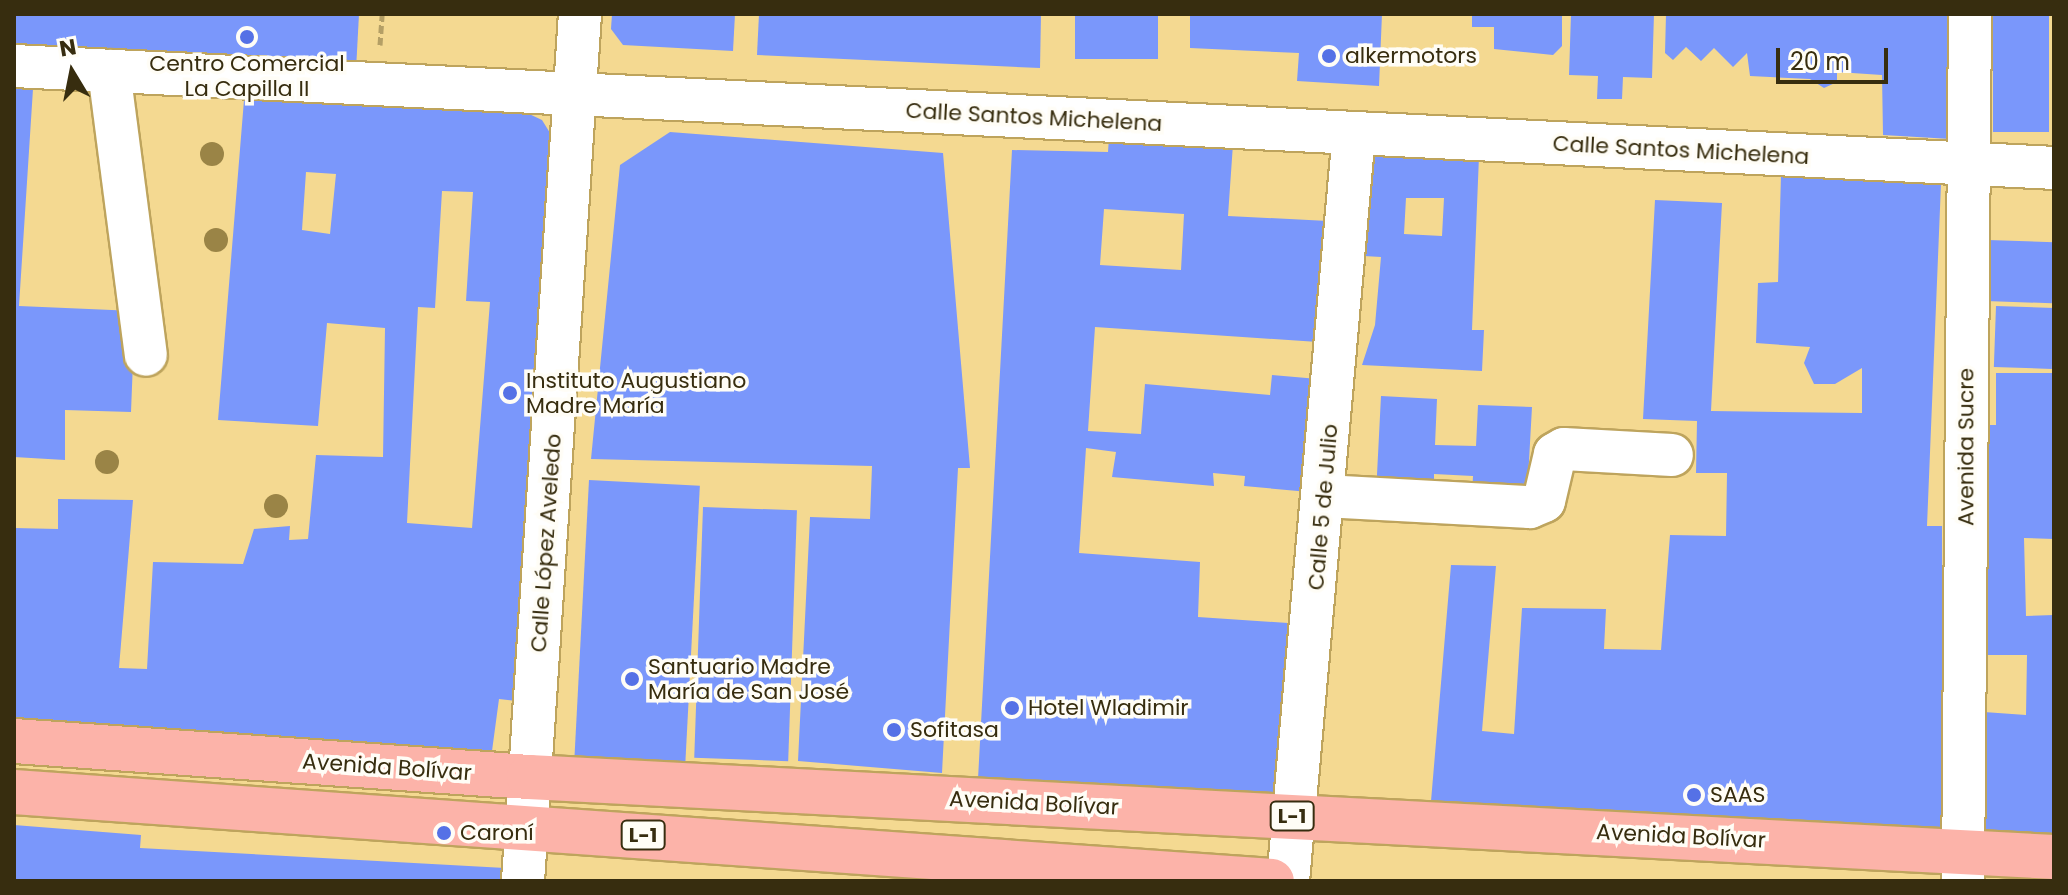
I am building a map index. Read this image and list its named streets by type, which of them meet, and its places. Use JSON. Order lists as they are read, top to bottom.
{
  "streets": {
    "main road": ["Avenida Bolívar", "L-1"],
    "street": [
      "Calle Santos Michelena",
      "Avenida Sucre",
      "Calle 5 de Julio",
      "Calle López Aveledo"
    ]
  },
  "crossings": [
    ["Calle Santos Michelena", "Avenida Sucre"],
    ["Calle Santos Michelena", "Calle 5 de Julio"],
    ["Calle Santos Michelena", "Calle López Aveledo"],
    ["Avenida Sucre", "Avenida Bolívar"],
    ["Calle 5 de Julio", "Avenida Bolívar"],
    ["Calle López Aveledo", "Avenida Bolívar"],
    ["Calle López Aveledo", "L-1"]
  ],
  "places": [
    "Centro Comercial La Capilla II",
    "alkermotors",
    "Instituto Augustiano Madre María",
    "Santuario Madre María de San José",
    "Hotel Wladimir",
    "Sofitasa",
    "SAAS",
    "Caroní"
  ],
  "scale_bar": "20 m",
  "north": "top"
}
